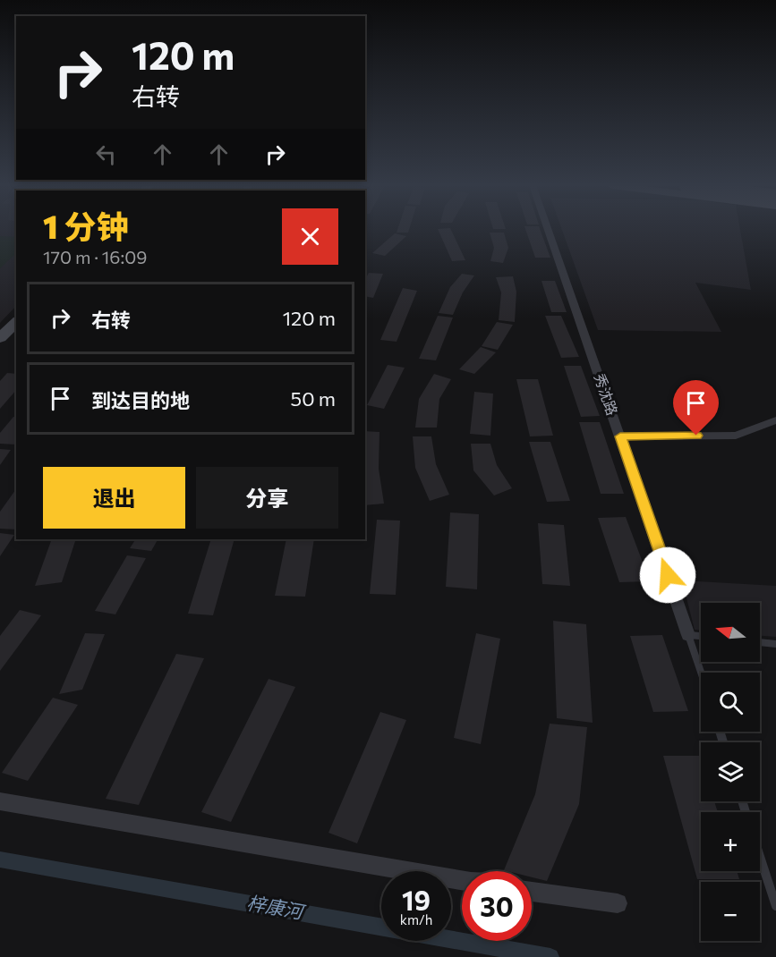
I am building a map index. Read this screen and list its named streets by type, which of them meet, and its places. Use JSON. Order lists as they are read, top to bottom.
{
  "streets": {
    "street": ["秀沈路"]
  },
  "water": ["梓康河"],
  "north": "left",
  "page": {
    "turn": ["120 m", "右转"],
    "heading": ["1 分钟", "170 m · 16:09"],
    "list": [
      {
        "name": "右转",
        "value": "120 m"
      },
      {
        "name": "到达目的地",
        "value": "50 m"
      }
    ],
    "buttons": ["退出", "分享"],
    "map_buttons": ["+", "−"],
    "speed": "19 km/h",
    "limit": "30"
  }
}
